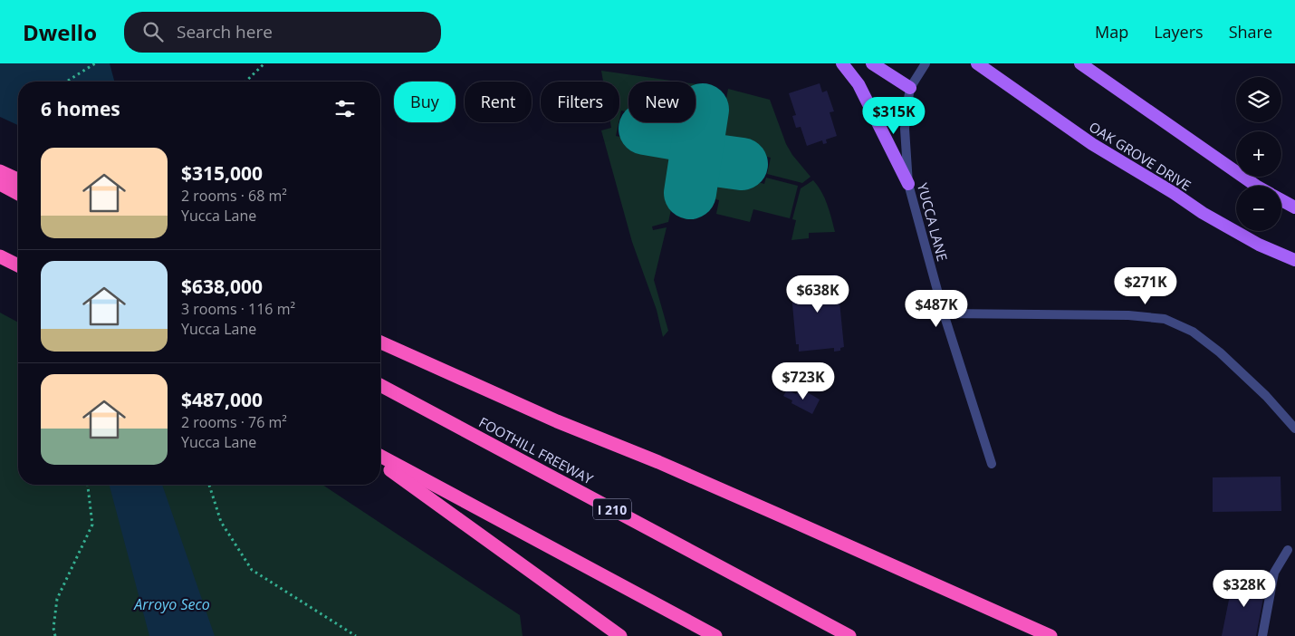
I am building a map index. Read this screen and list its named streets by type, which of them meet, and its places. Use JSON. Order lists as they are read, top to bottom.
{
  "streets": {
    "highway": ["FOOTHILL FREEWAY", "I 210"],
    "main road": ["OAK GROVE DRIVE"],
    "street": ["YUCCA LANE"]
  },
  "water": ["Arroyo Seco"],
  "page": {
    "header": "Dwello",
    "search": "Search here",
    "nav": ["Map", "Layers", "Share"],
    "map_buttons": ["+", "−"],
    "chip": [
      "Buy",
      "Rent",
      "Filters",
      "New"
    ],
    "heading": "6 homes",
    "price": [
      "$315K",
      "$271K",
      "$638K",
      "$487K",
      "$723K",
      "$328K"
    ],
    "list": [
      {
        "name": "$315,000",
        "note": "2 rooms · 68 m² · Yucca Lane"
      },
      {
        "name": "$638,000",
        "note": "3 rooms · 116 m² · Yucca Lane"
      },
      {
        "name": "$487,000",
        "note": "2 rooms · 76 m² · Yucca Lane"
      }
    ]
  }
}
